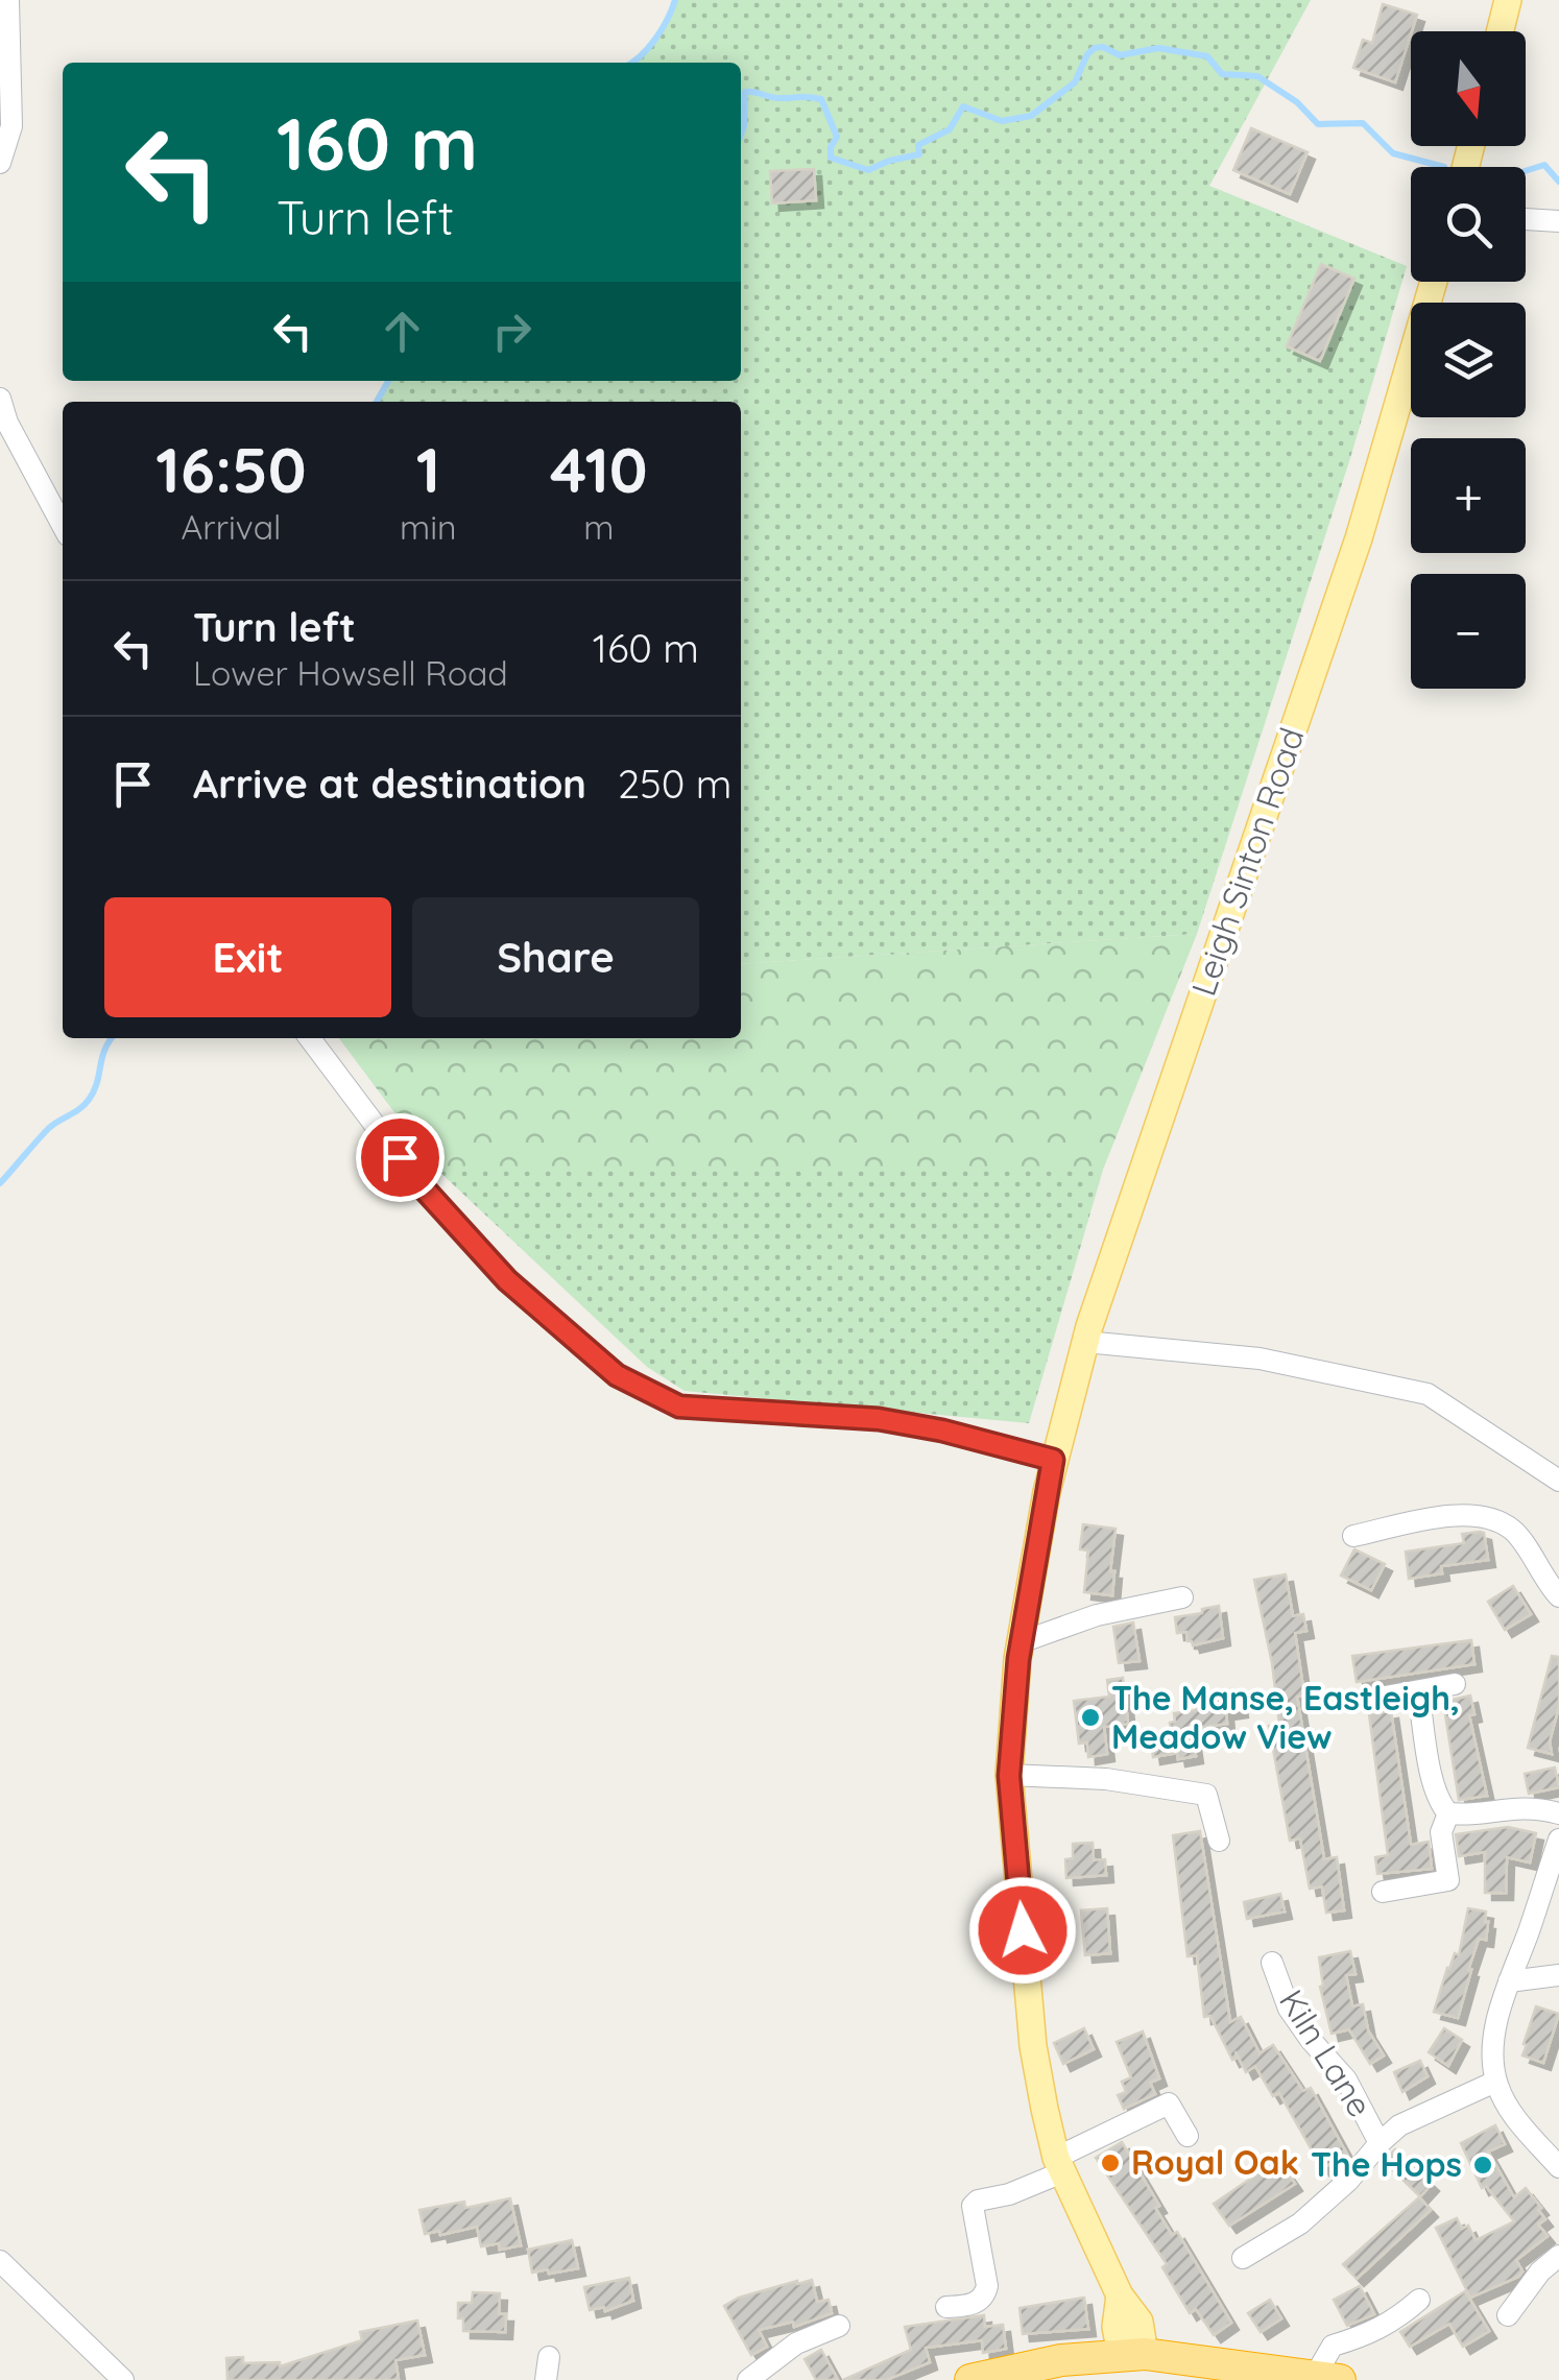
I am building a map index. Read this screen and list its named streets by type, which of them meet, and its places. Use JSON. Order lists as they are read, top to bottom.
{
  "streets": {
    "main road": ["Leigh Sinton Road"],
    "street": ["Kiln Lane"]
  },
  "places": ["The Manse, Eastleigh, Meadow View", "Royal Oak", "The Hops"],
  "north": "bottom",
  "page": {
    "map_buttons": ["+", "−"],
    "turn": ["160 m", "Turn left"],
    "eta": [
      "16:50",
      "Arrival",
      "1",
      "min",
      "410",
      "m"
    ],
    "list": [
      {
        "name": "Turn left",
        "note": "Lower Howsell Road",
        "value": "160 m"
      },
      {
        "name": "Arrive at destination",
        "value": "250 m"
      }
    ],
    "buttons": ["Exit", "Share"]
  }
}
